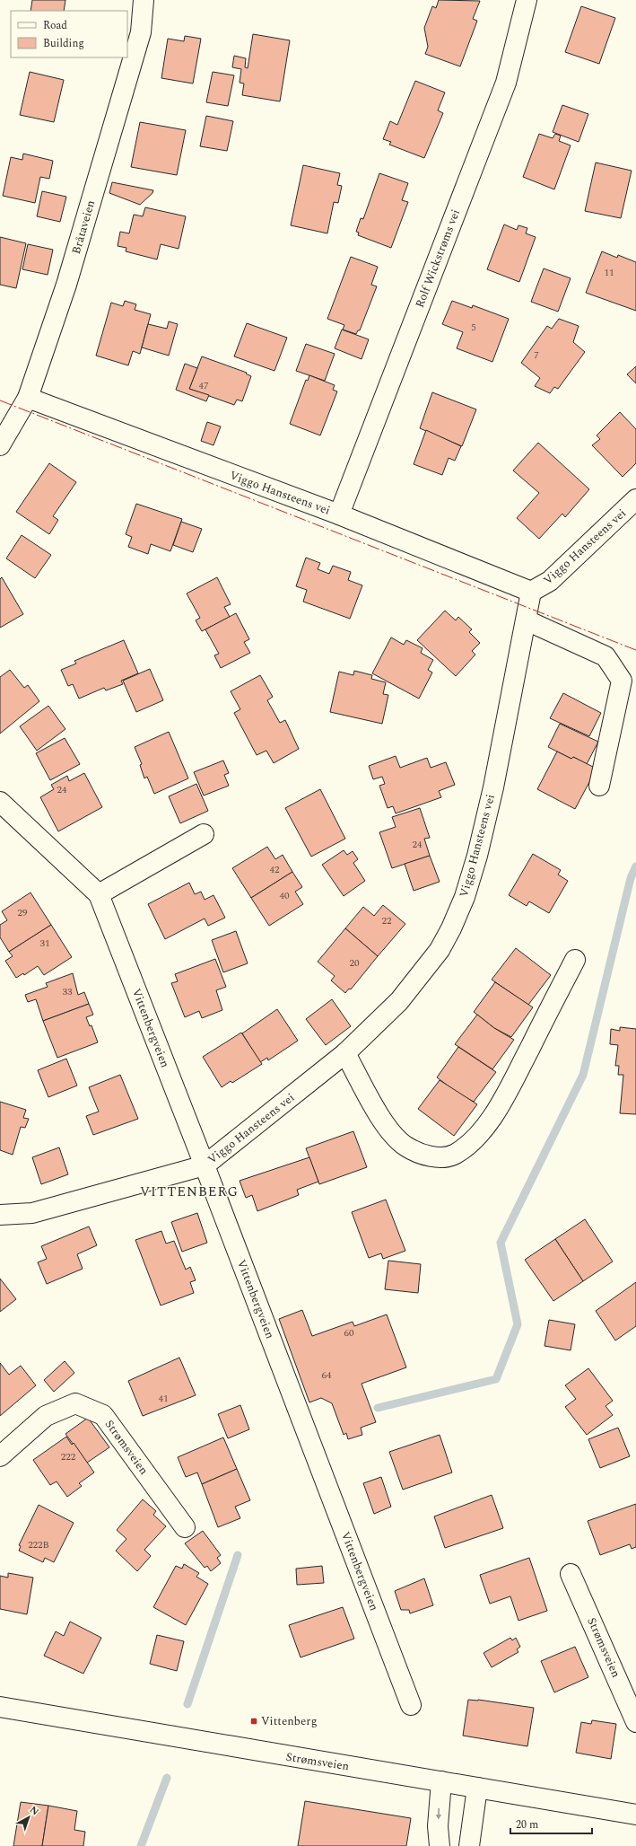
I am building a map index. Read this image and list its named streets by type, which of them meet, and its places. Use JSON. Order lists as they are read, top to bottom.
{
  "streets": {
    "street": [
      "Bråtaveien",
      "Rolf Wickstrøms vei",
      "Viggo Hansteens vei",
      "Vittenbergveien",
      "Strømsveien"
    ]
  },
  "crossings": [
    ["Bråtaveien", "Viggo Hansteens vei"],
    ["Rolf Wickstrøms vei", "Viggo Hansteens vei"],
    ["Viggo Hansteens vei", "Vittenbergveien"]
  ],
  "districts": ["VITTENBERG"],
  "places": {
    "transit": ["Vittenberg"]
  },
  "house_numbers": [
    "11",
    "5",
    "7",
    "47",
    "24",
    "24",
    "42",
    "40",
    "29",
    "22",
    "31",
    "20",
    "33",
    "60",
    "64",
    "41",
    "222",
    "222B"
  ],
  "legend": ["Road", "Building"],
  "scale_bar": "20 m",
  "north": "top right"
}
